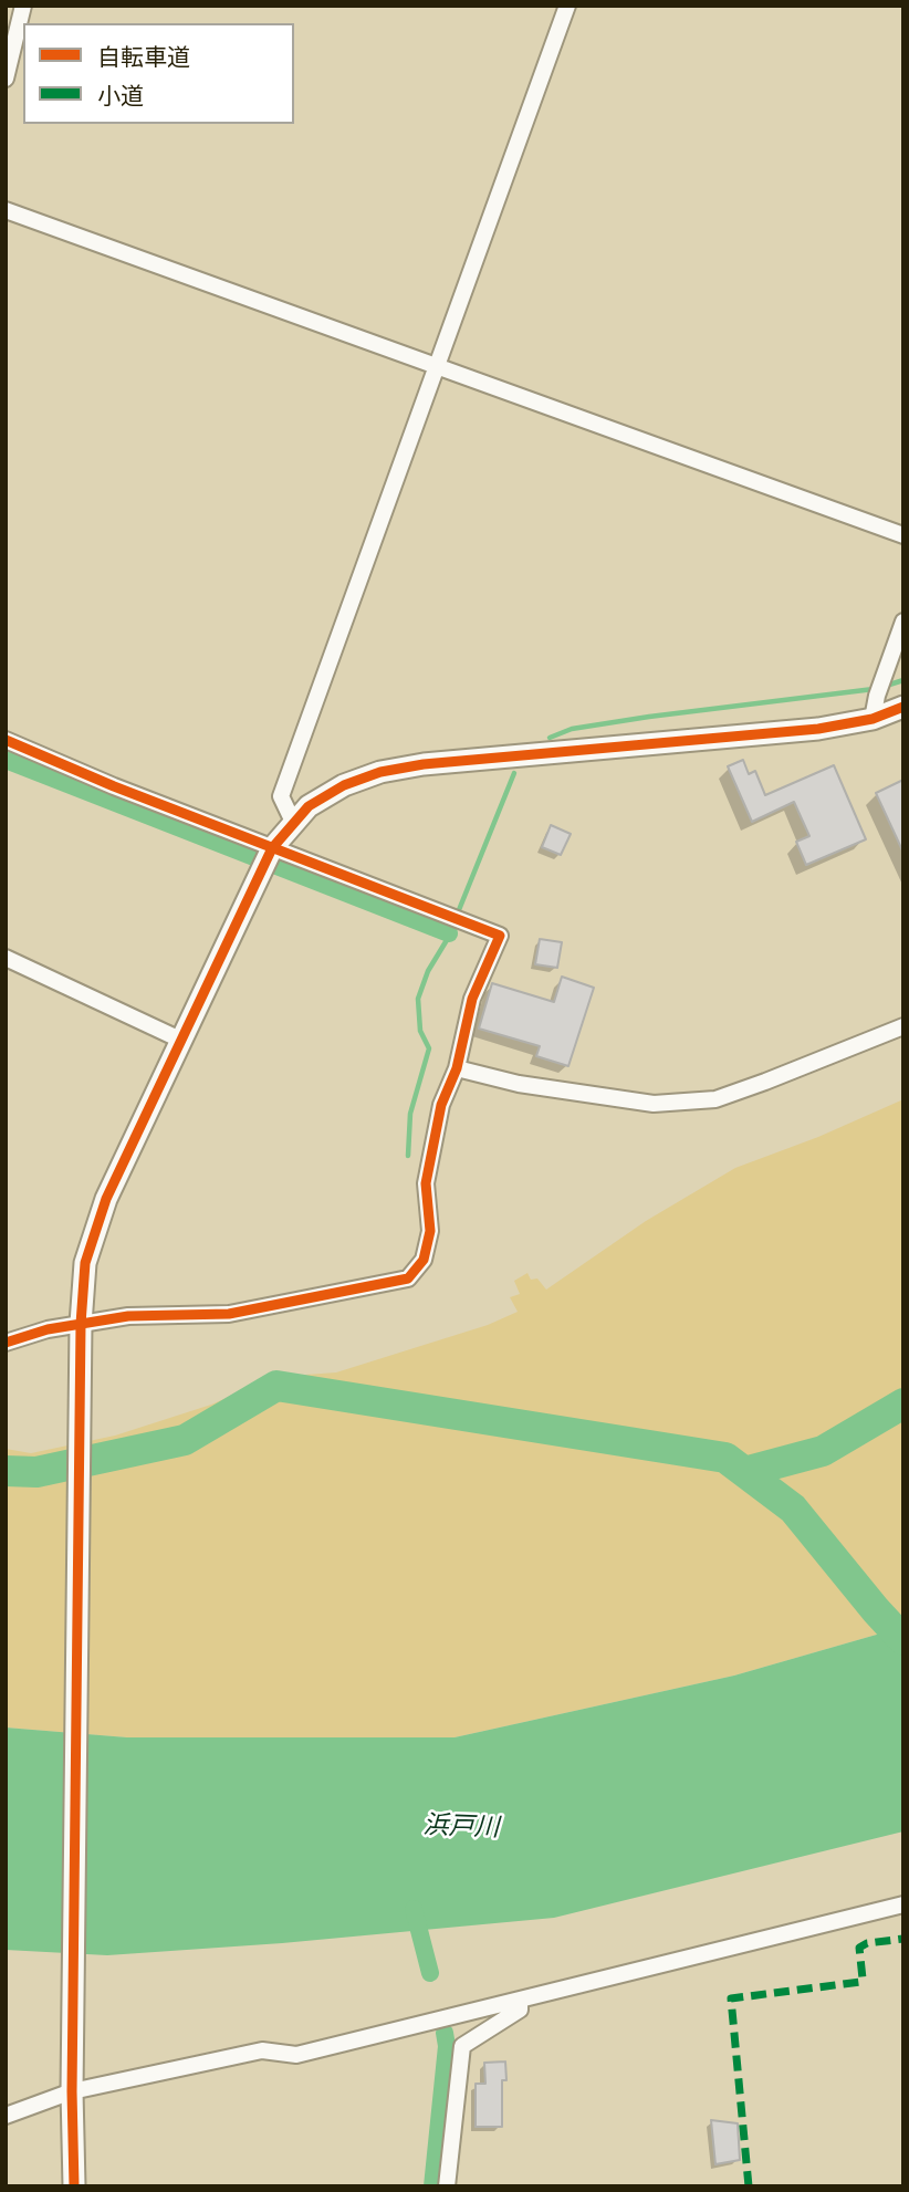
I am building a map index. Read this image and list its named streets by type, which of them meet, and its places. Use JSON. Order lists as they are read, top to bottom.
{
  "water": ["浜戸川"],
  "legend": ["自転車道", "小道"]
}
